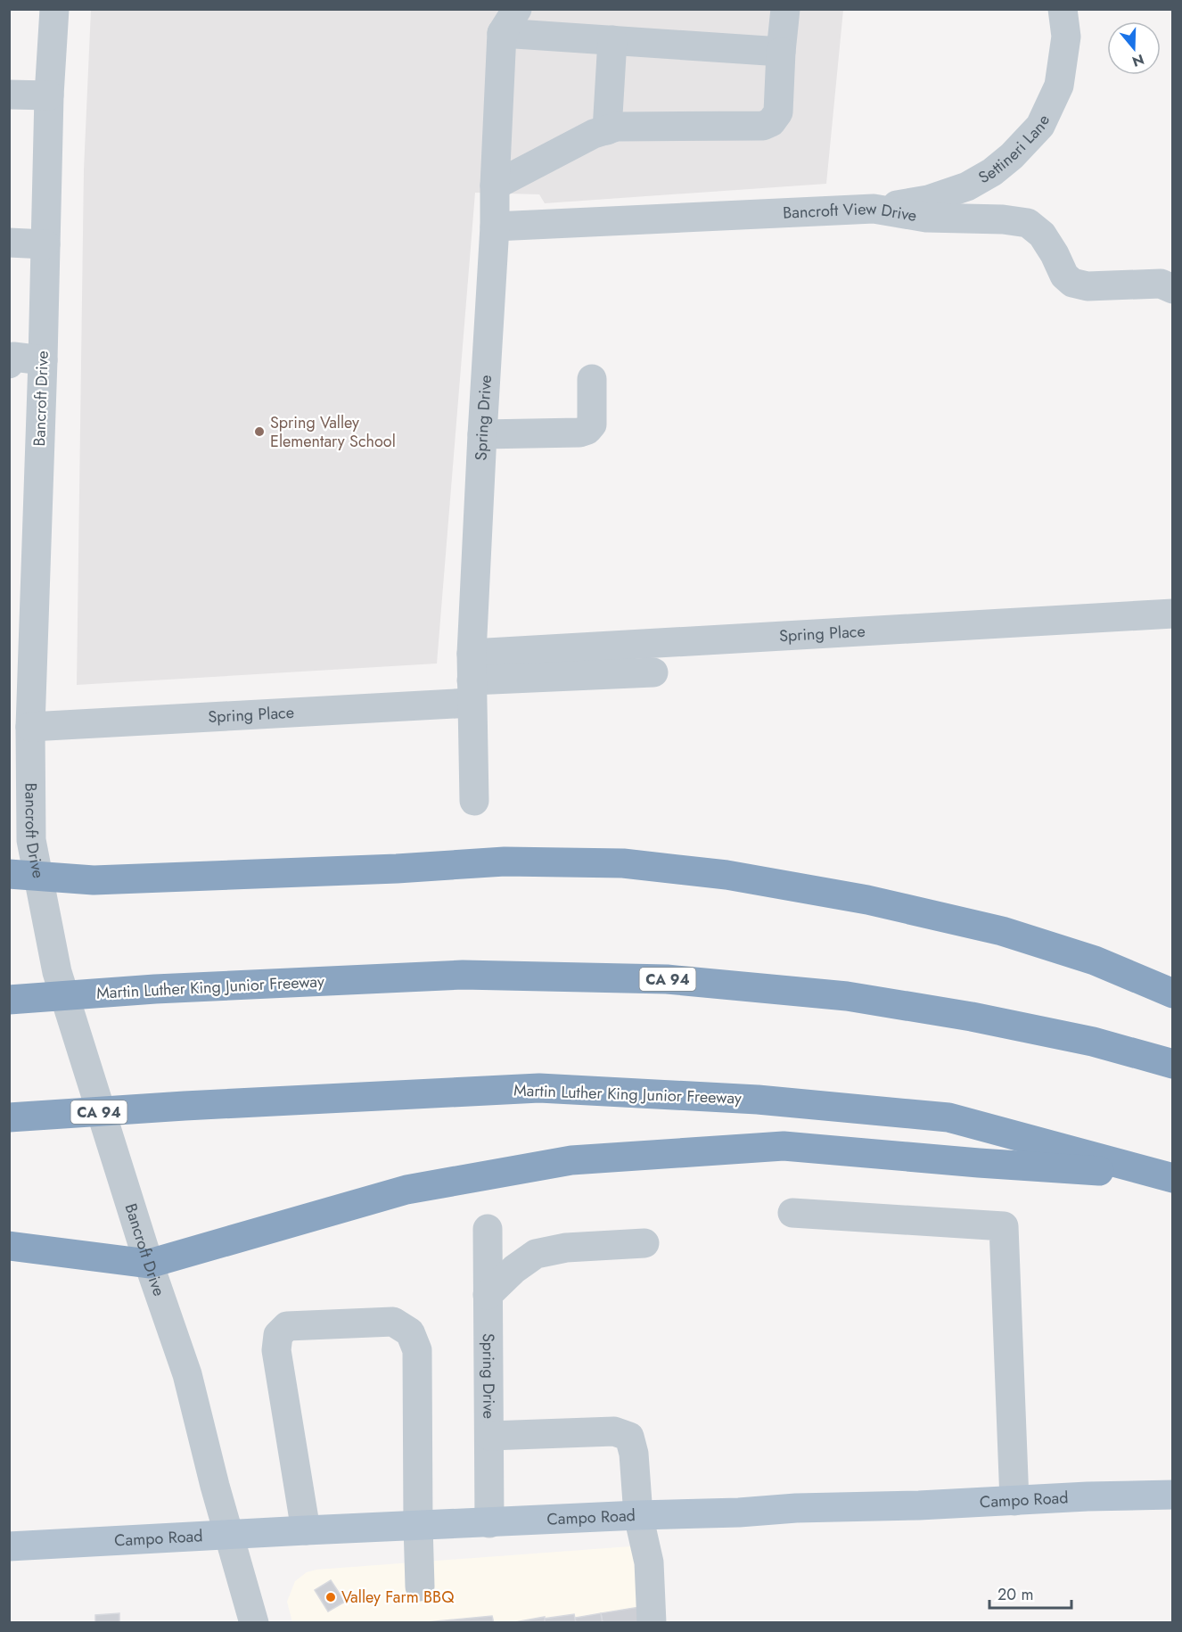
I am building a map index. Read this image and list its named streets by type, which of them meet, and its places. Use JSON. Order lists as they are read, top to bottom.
{
  "streets": {
    "highway": ["CA 94", "Martin Luther King Junior Freeway"],
    "main road": ["Campo Road"],
    "street": [
      "Settineri Lane",
      "Bancroft View Drive",
      "Bancroft Drive",
      "Spring Drive",
      "Spring Place"
    ]
  },
  "crossings": [
    ["Settineri Lane", "Bancroft View Drive"],
    ["Bancroft View Drive", "Spring Drive"],
    ["Bancroft Drive", "Spring Place"],
    ["Bancroft Drive", "Campo Road"],
    ["Spring Drive", "Spring Place"],
    ["Spring Drive", "Campo Road"]
  ],
  "places": ["Spring Valley Elementary School", "Valley Farm BBQ"],
  "scale_bar": "20 m",
  "north": "bottom"
}
